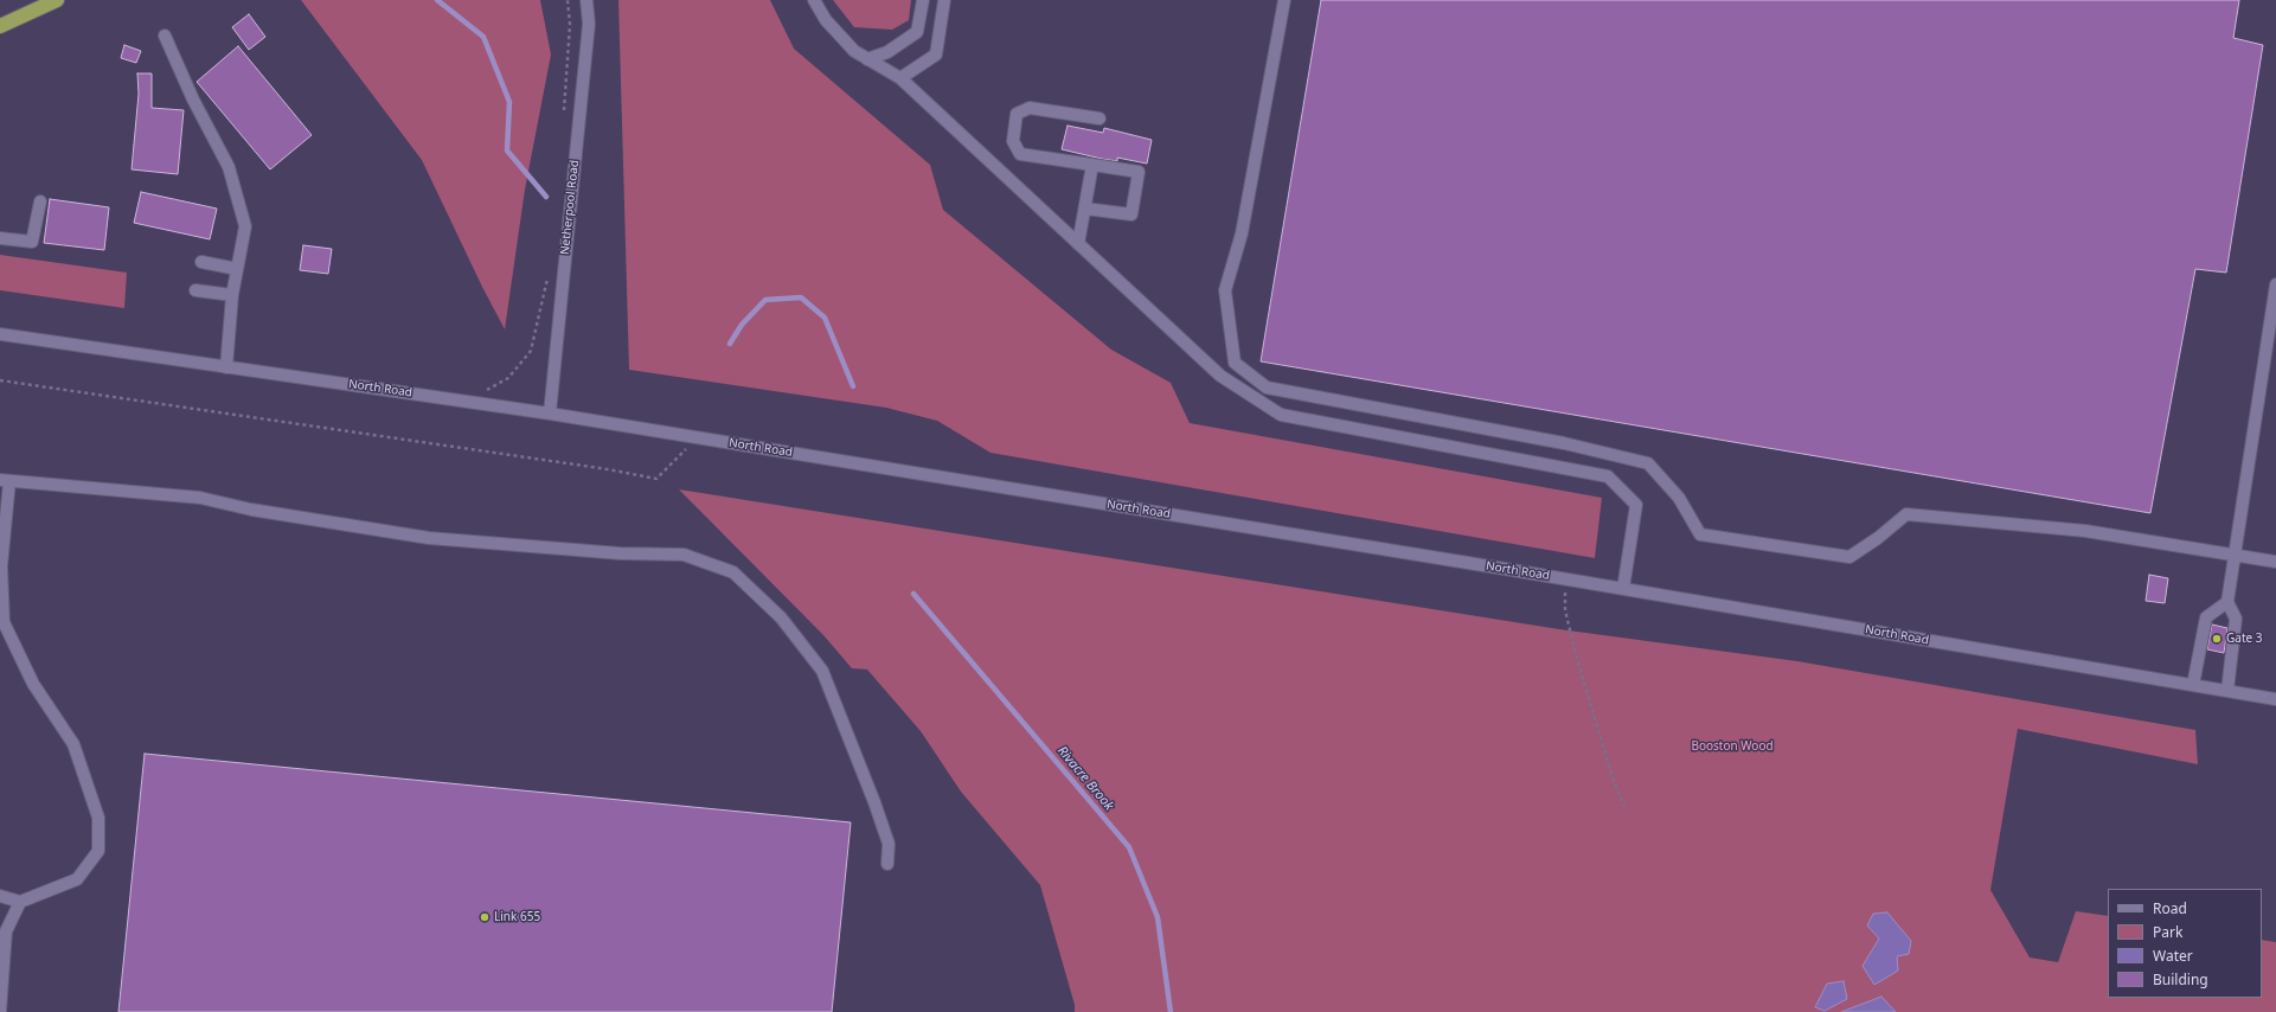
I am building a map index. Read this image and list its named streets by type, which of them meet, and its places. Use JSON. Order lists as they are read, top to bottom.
{
  "streets": {
    "street": ["Netherpool Road", "North Road"]
  },
  "crossings": [
    ["Netherpool Road", "North Road"]
  ],
  "water": ["Rivacre Brook"],
  "parks": ["Booston Wood"],
  "places": ["Gate 3", "Link 655"],
  "legend": [
    "Road",
    "Park",
    "Water",
    "Building"
  ]
}
